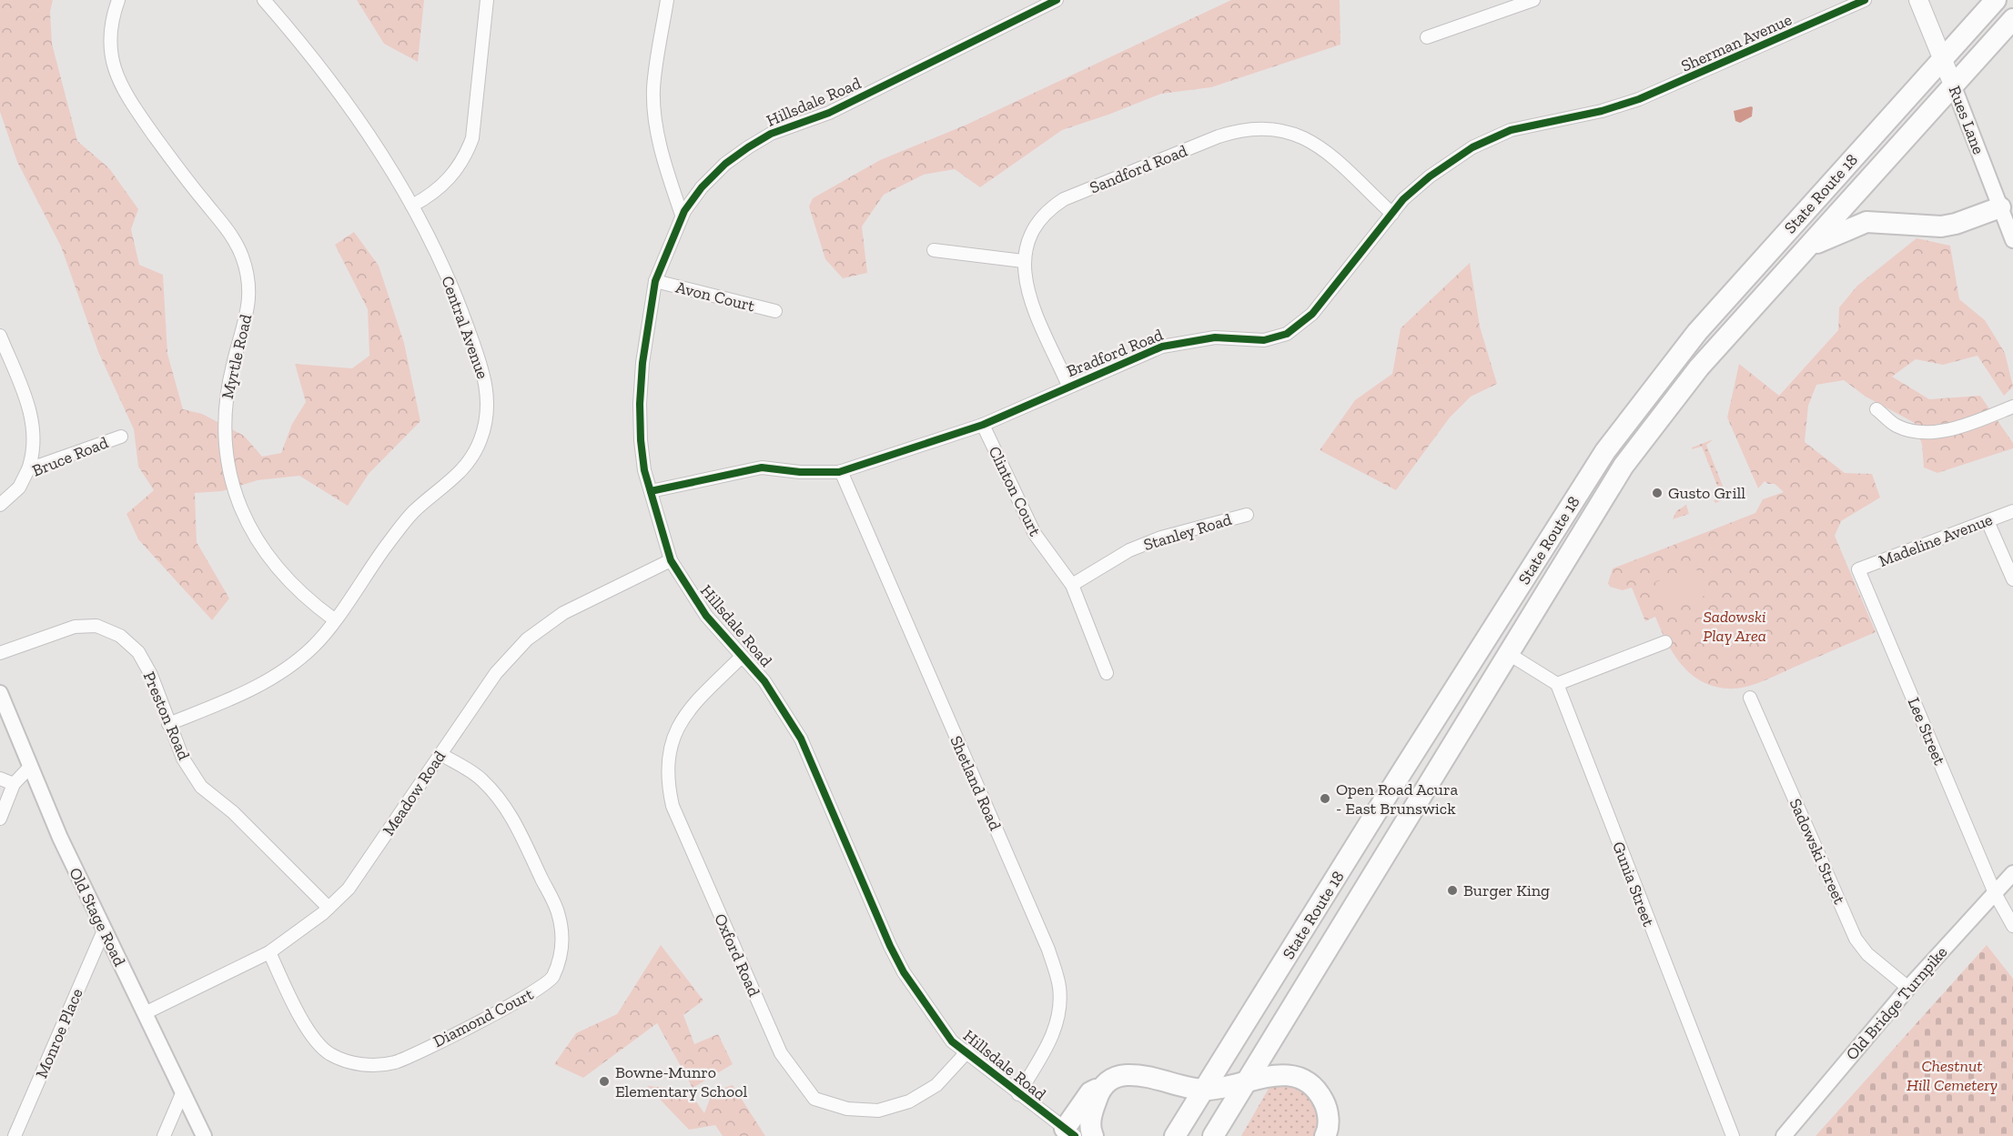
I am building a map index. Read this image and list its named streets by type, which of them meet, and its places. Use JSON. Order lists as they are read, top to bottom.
{
  "streets": {
    "highway": ["State Route 18"],
    "main road": ["Rues Lane"],
    "street": [
      "Sherman Avenue",
      "Hillsdale Road",
      "Sandford Road",
      "Avon Court",
      "Central Avenue",
      "Bradford Road",
      "Myrtle Road",
      "Bruce Road",
      "Clinton Court",
      "Stanley Road",
      "Madeline Avenue",
      "Preston Road",
      "Lee Street",
      "Shetland Road",
      "Meadow Road",
      "Sadowski Street",
      "Gunia Street",
      "Old Stage Road",
      "Oxford Road",
      "Old Bridge Turnpike",
      "Diamond Court",
      "Monroe Place"
    ]
  },
  "crossings": [
    ["Sherman Avenue", "Bradford Road"],
    ["Hillsdale Road", "Avon Court"],
    ["Hillsdale Road", "Bradford Road"],
    ["Hillsdale Road", "Shetland Road"],
    ["Hillsdale Road", "Meadow Road"],
    ["Hillsdale Road", "Oxford Road"],
    ["Rues Lane", "State Route 18"],
    ["Sandford Road", "Bradford Road"],
    ["Central Avenue", "Myrtle Road"],
    ["Central Avenue", "Preston Road"],
    ["Bradford Road", "Clinton Court"],
    ["Bradford Road", "Shetland Road"],
    ["Clinton Court", "Stanley Road"],
    ["Madeline Avenue", "Lee Street"],
    ["Preston Road", "Meadow Road"],
    ["Lee Street", "Old Bridge Turnpike"],
    ["Meadow Road", "Old Stage Road"],
    ["Meadow Road", "Diamond Court"],
    ["Sadowski Street", "Old Bridge Turnpike"],
    ["Old Stage Road", "Monroe Place"]
  ],
  "parks": ["Sadowski Play Area", "Chestnut Hill Cemetery"],
  "places": [
    "Gusto Grill",
    "Open Road Acura - East Brunswick",
    "Burger King",
    "Bowne-Munro Elementary School"
  ]
}
